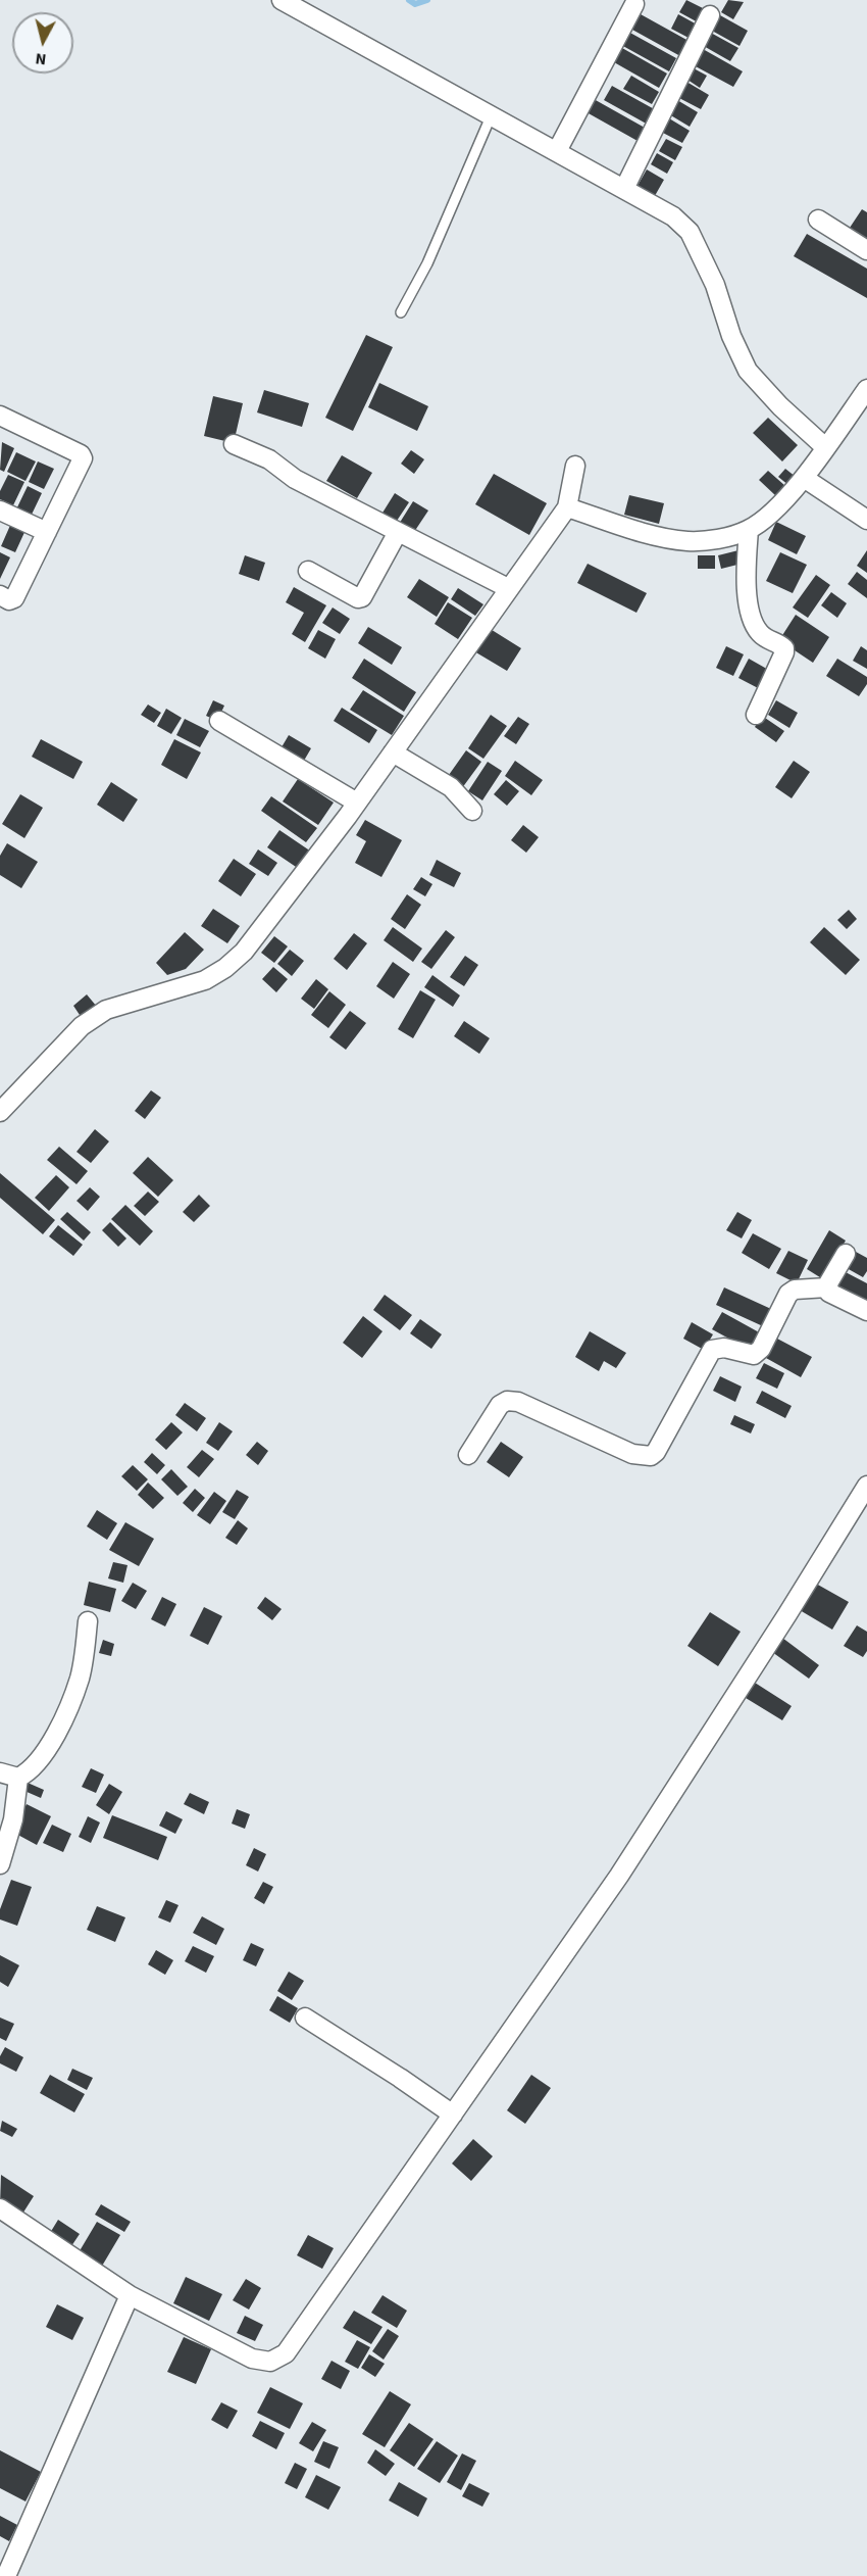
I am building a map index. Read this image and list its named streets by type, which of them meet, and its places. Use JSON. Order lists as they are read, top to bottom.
{
  "north": "bottom"
}
